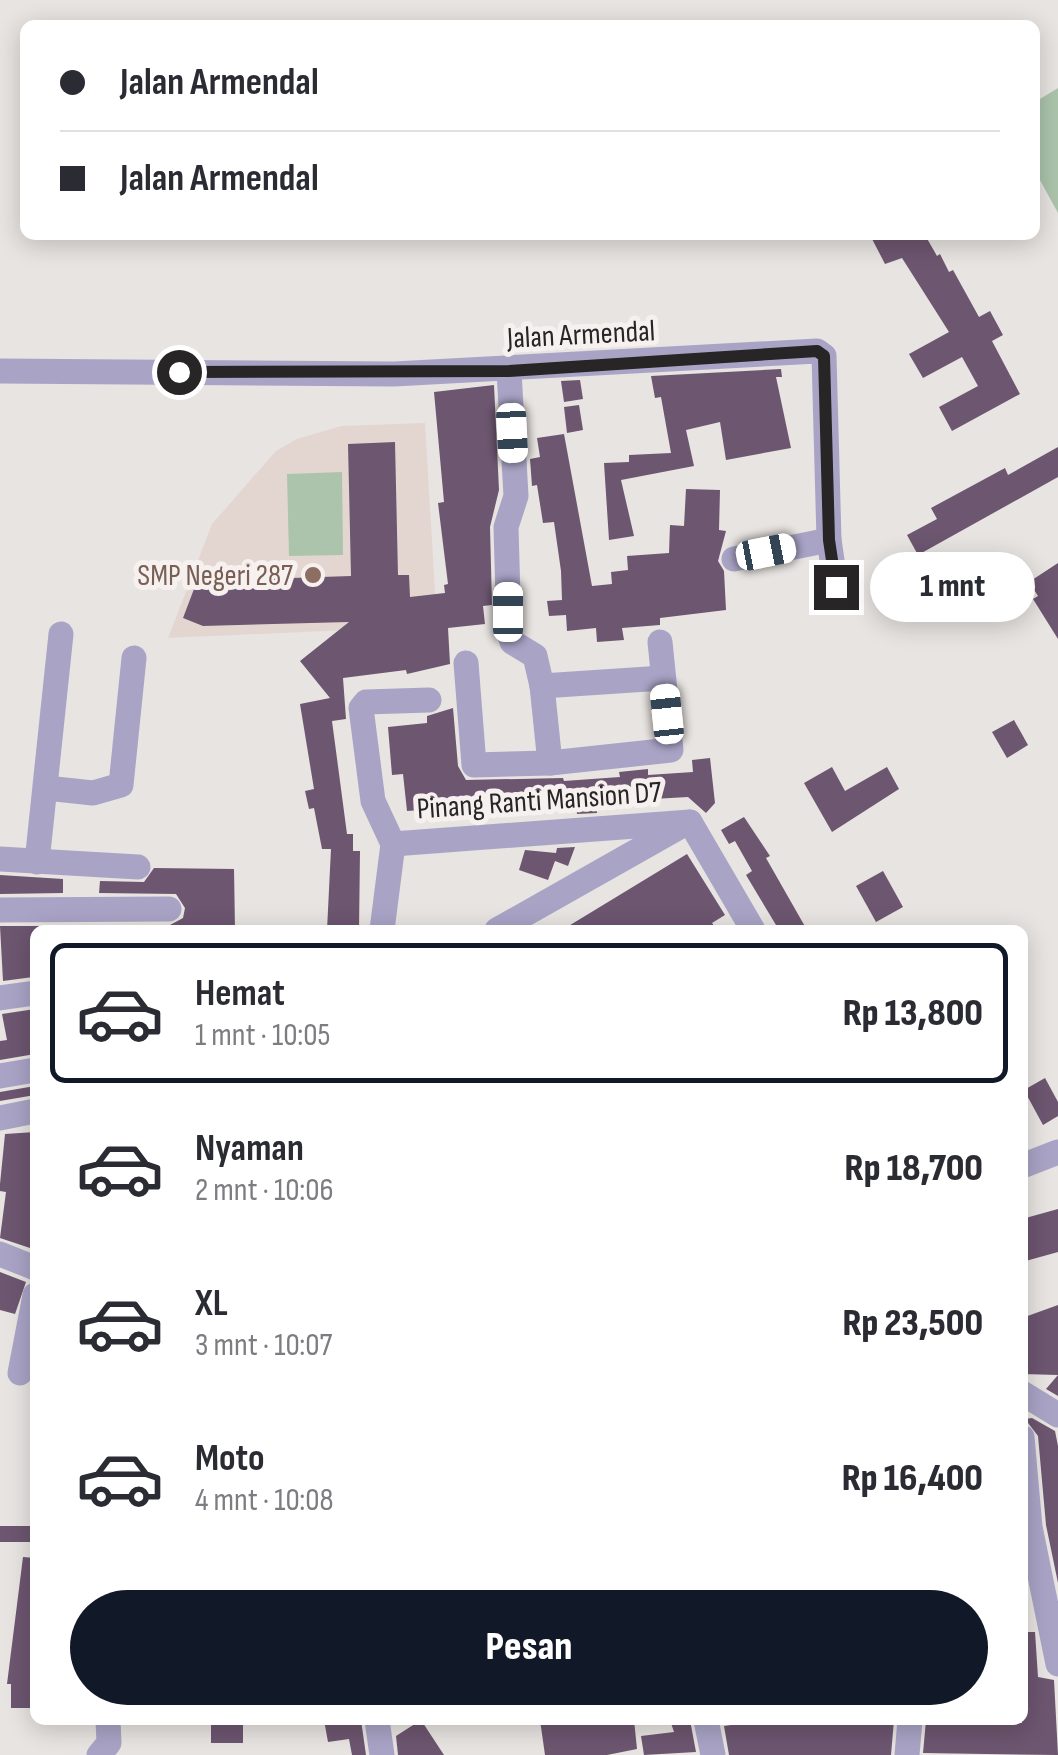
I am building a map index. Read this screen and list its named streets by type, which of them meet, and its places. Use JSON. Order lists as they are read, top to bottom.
{
  "streets": {
    "street": ["Jalan Armendal", "Pinang Ranti Mansion D7"]
  },
  "places": ["SMP Negeri 287"],
  "page": {
    "banner": ["Jalan Armendal", "Jalan Armendal"],
    "bubble": "1 mnt",
    "list": [
      {
        "name": "Hemat",
        "note": "1 mnt · 10:05",
        "value": "Rp 13,800"
      },
      {
        "name": "Nyaman",
        "note": "2 mnt · 10:06",
        "value": "Rp 18,700"
      },
      {
        "name": "XL",
        "note": "3 mnt · 10:07",
        "value": "Rp 23,500"
      },
      {
        "name": "Moto",
        "note": "4 mnt · 10:08",
        "value": "Rp 16,400"
      }
    ],
    "buttons": "Pesan"
  }
}
